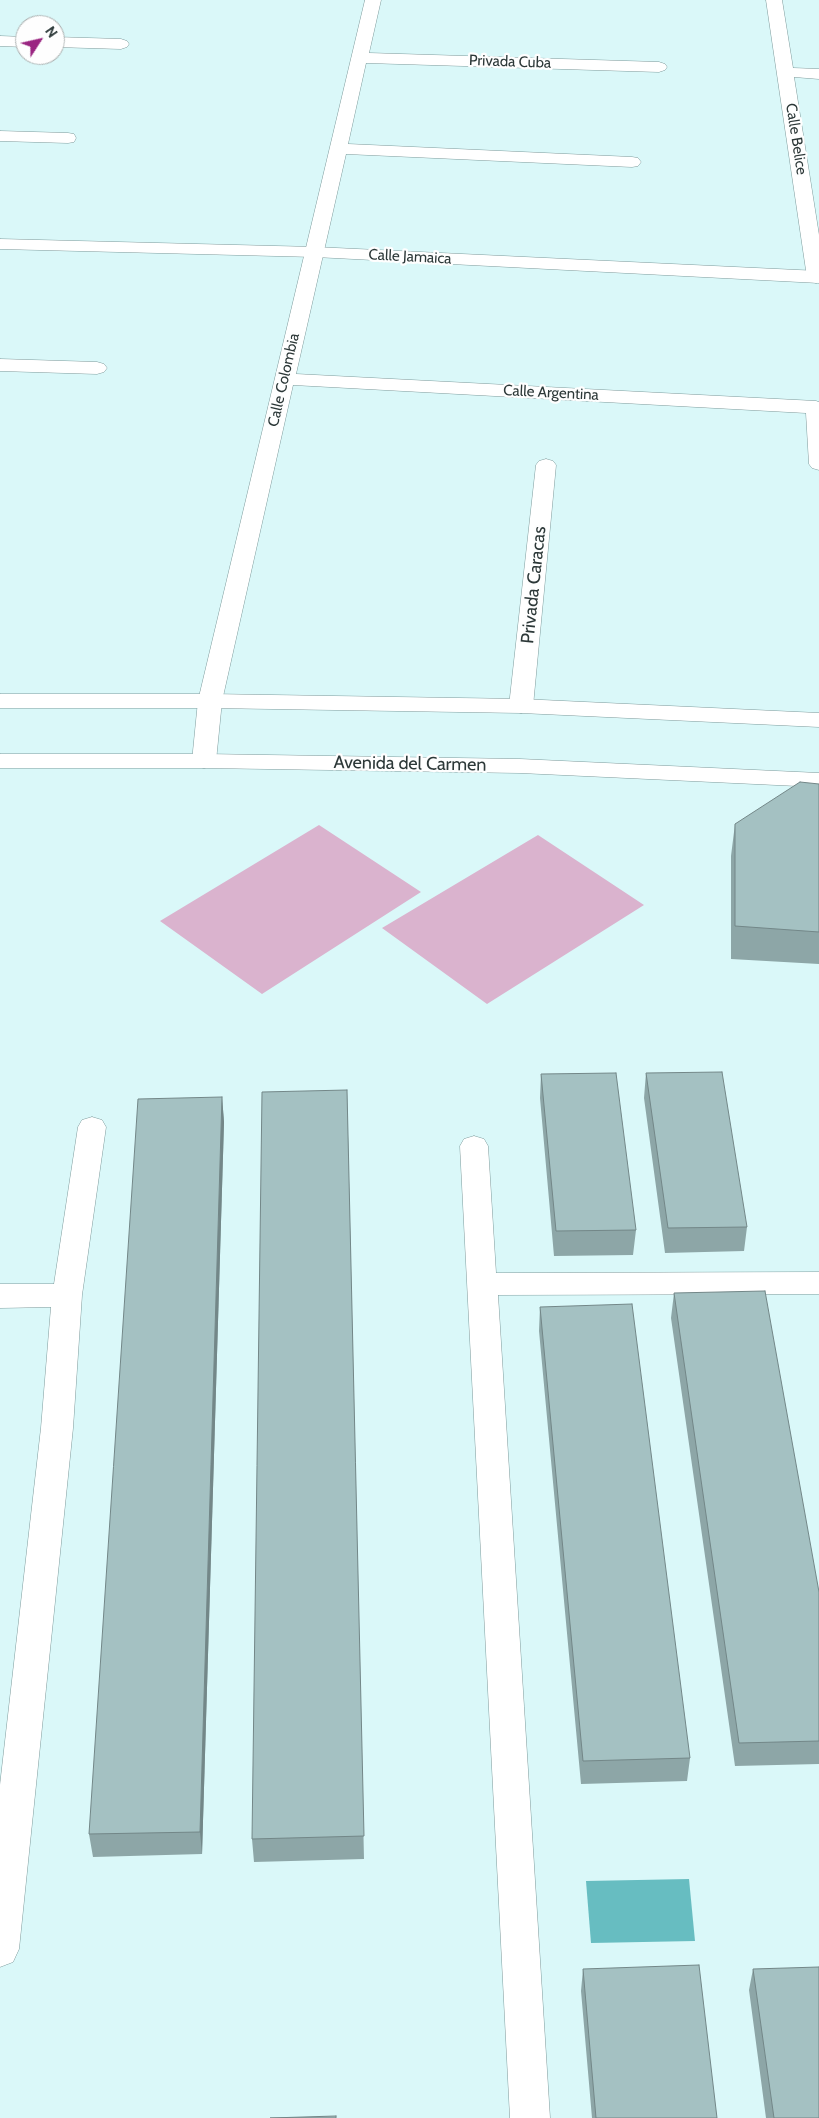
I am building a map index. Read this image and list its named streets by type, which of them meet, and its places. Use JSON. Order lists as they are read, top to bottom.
{
  "streets": {
    "street": [
      "Privada Cuba",
      "Calle Belice",
      "Calle Jamaica",
      "Calle Colombia",
      "Calle Argentina",
      "Privada Caracas",
      "Avenida del Carmen"
    ]
  },
  "crossings": [
    ["Privada Cuba", "Calle Colombia"],
    ["Calle Belice", "Calle Jamaica"],
    ["Calle Jamaica", "Calle Colombia"],
    ["Calle Colombia", "Calle Argentina"],
    ["Calle Colombia", "Avenida del Carmen"]
  ],
  "north": "top right"
}
